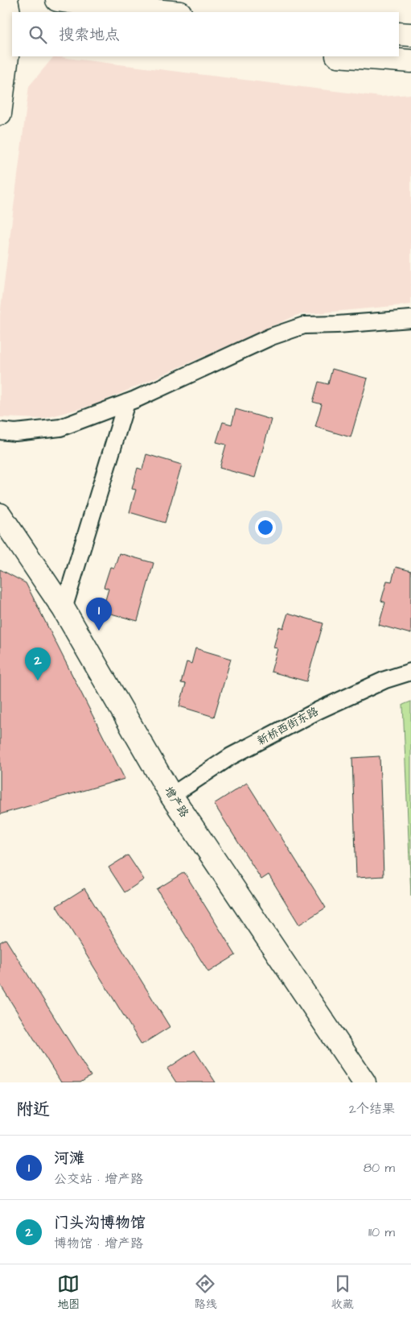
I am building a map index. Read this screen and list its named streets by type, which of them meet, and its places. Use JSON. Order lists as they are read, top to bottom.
{
  "streets": {
    "street": ["新桥西街东路", "增产路"]
  },
  "crossings": [
    ["新桥西街东路", "增产路"]
  ],
  "page": {
    "search": "搜索地点",
    "pins": ["1", "2"],
    "heading": ["附近", "2个结果"],
    "list": [
      {
        "mark": "1",
        "name": "河滩",
        "note": "公交站 · 增产路",
        "value": "80 m"
      },
      {
        "mark": "2",
        "name": "门头沟博物馆",
        "note": "博物馆 · 增产路",
        "value": "110 m"
      }
    ],
    "nav": ["地图", "路线", "收藏"]
  }
}
